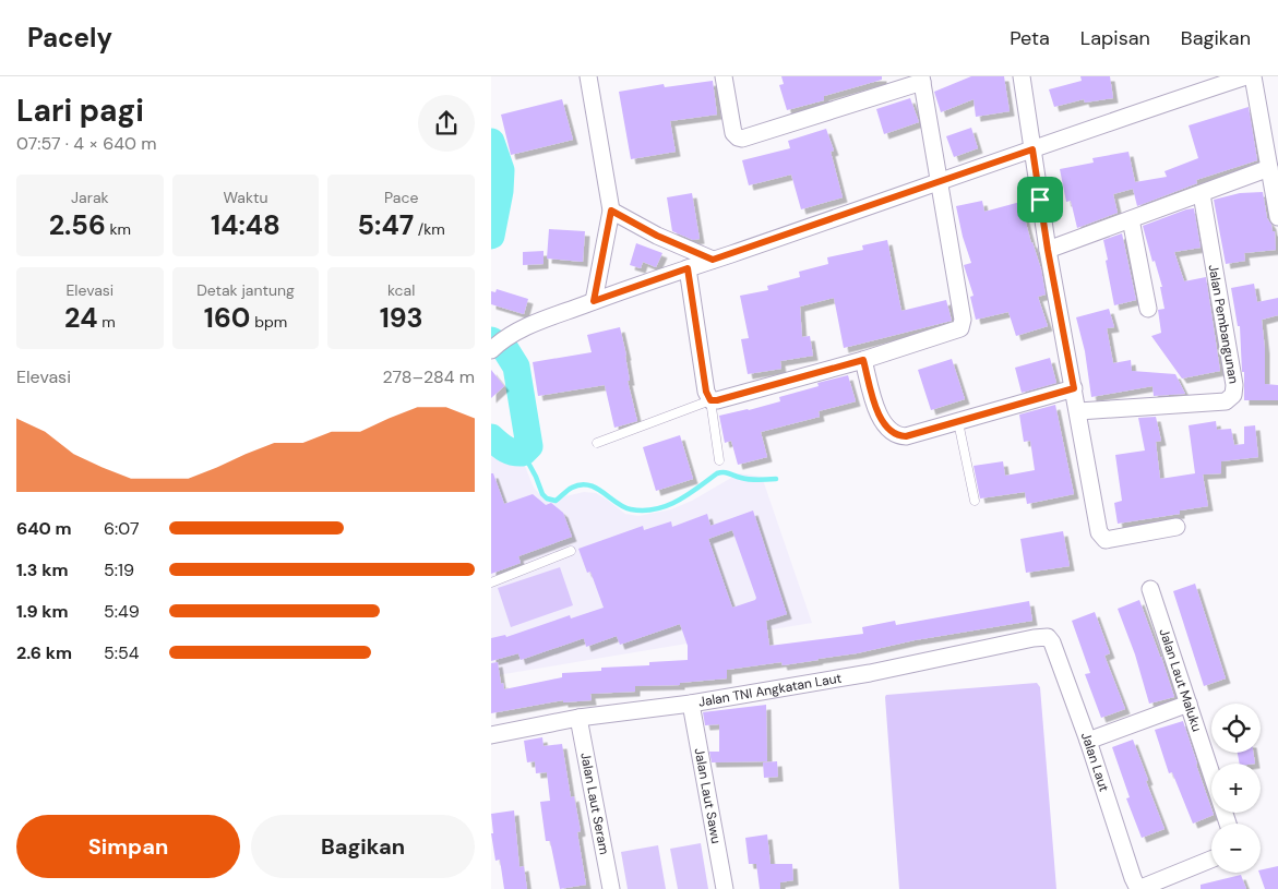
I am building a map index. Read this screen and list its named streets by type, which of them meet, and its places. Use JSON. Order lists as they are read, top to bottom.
{
  "streets": {
    "street": [
      "Jalan Pembangunan",
      "Jalan Laut Maluku",
      "Jalan TNI Angkatan Laut",
      "Jalan Laut",
      "Jalan Laut Sawu",
      "Jalan Laut Seram"
    ]
  },
  "crossings": [
    ["Jalan TNI Angkatan Laut", "Jalan Laut"],
    ["Jalan TNI Angkatan Laut", "Jalan Laut Sawu"],
    ["Jalan TNI Angkatan Laut", "Jalan Laut Seram"]
  ],
  "page": {
    "header": "Pacely",
    "nav": ["Peta", "Lapisan", "Bagikan"],
    "heading": ["Lari pagi", "07:57 · 4 × 640 m"],
    "stats": [
      ["Jarak", "2.56 km"],
      ["Waktu", "14:48"],
      ["Pace", "5:47 /km"],
      ["Elevasi", "24 m"],
      ["Detak jantung", "160 bpm"],
      ["kcal", "193"]
    ],
    "chart": ["Elevasi", "278–284 m"],
    "list": [
      {
        "name": "640 m",
        "note": "6:07"
      },
      {
        "name": "1.3 km",
        "note": "5:19"
      },
      {
        "name": "1.9 km",
        "note": "5:49"
      },
      {
        "name": "2.6 km",
        "note": "5:54"
      }
    ],
    "map_buttons": ["+", "−"],
    "buttons": ["Simpan", "Bagikan"]
  }
}
